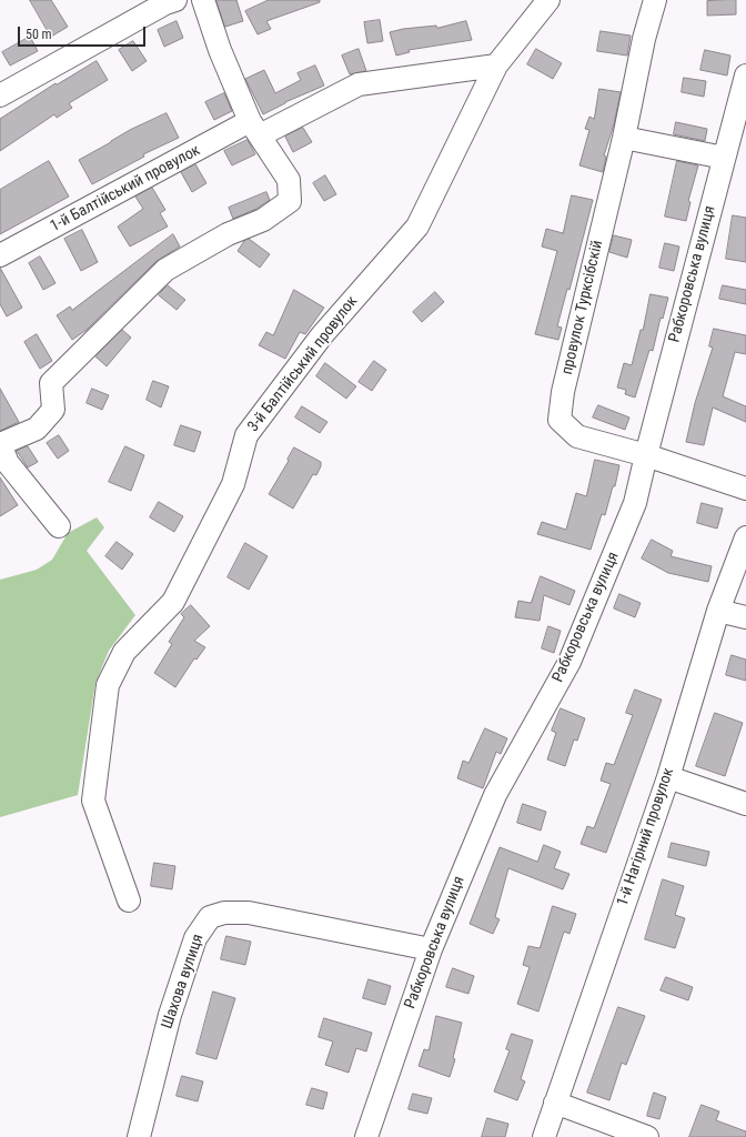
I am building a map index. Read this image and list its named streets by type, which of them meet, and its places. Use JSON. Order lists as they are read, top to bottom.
{
  "streets": {
    "street": [
      "1-й Балтійський провулок",
      "Рабкоровська вулиця",
      "провулок Турксібскій",
      "3-й Балтійський провулок",
      "1-й Нагірний провулок",
      "Шахова вулиця"
    ]
  },
  "crossings": [
    ["1-й Балтійський провулок", "3-й Балтійський провулок"],
    ["Рабкоровська вулиця", "провулок Турксібскій"],
    ["Рабкоровська вулиця", "Шахова вулиця"]
  ],
  "scale_bar": "50 m"
}
